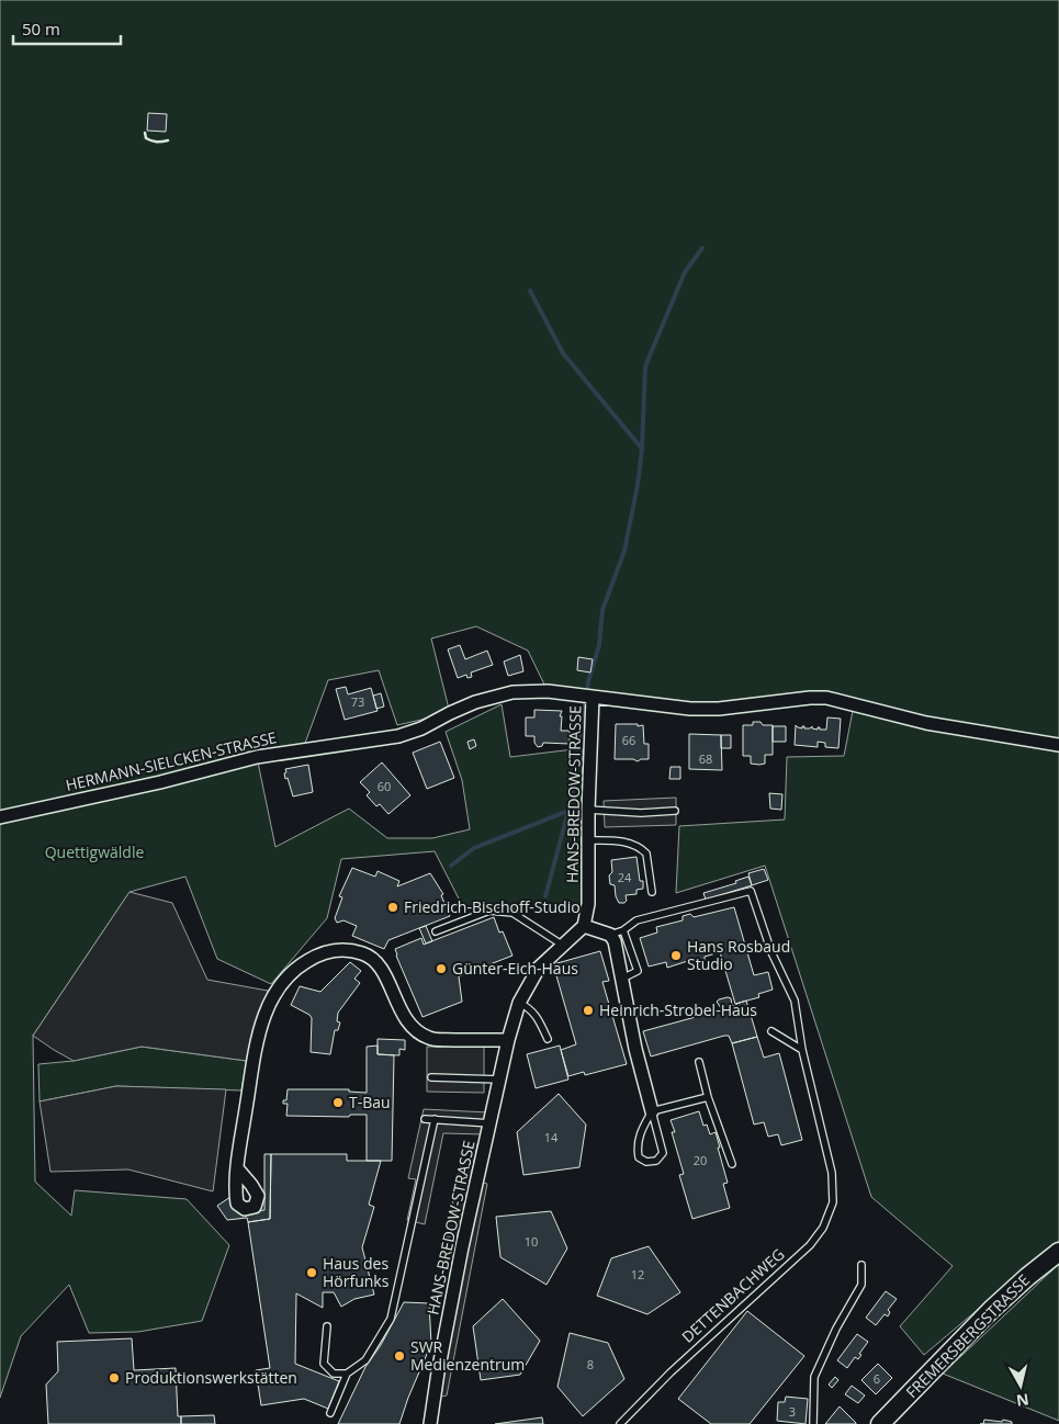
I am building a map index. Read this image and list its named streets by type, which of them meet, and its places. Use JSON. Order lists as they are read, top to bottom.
{
  "streets": {
    "main road": ["FREMERSBERGSTRASSE"],
    "street": ["HERMANN-SIELCKEN-STRASSE", "HANS-BREDOW-STRASSE"],
    "lane": ["DETTENBACHWEG"]
  },
  "crossings": [
    ["HERMANN-SIELCKEN-STRASSE", "HANS-BREDOW-STRASSE"]
  ],
  "parks": ["Quettigwäldle"],
  "places": [
    "Friedrich-Bischoff-Studio",
    "Hans Rosbaud Studio",
    "Günter-Eich-Haus",
    "Heinrich-Strobel-Haus",
    "T-Bau",
    "Haus des Hörfunks",
    "SWR Medienzentrum",
    "Produktionswerkstätten"
  ],
  "house_numbers": [
    "73",
    "66",
    "68",
    "60",
    "24",
    "14",
    "20",
    "10",
    "12",
    "8",
    "6",
    "3"
  ],
  "scale_bar": "50 m",
  "north": "bottom"
}
